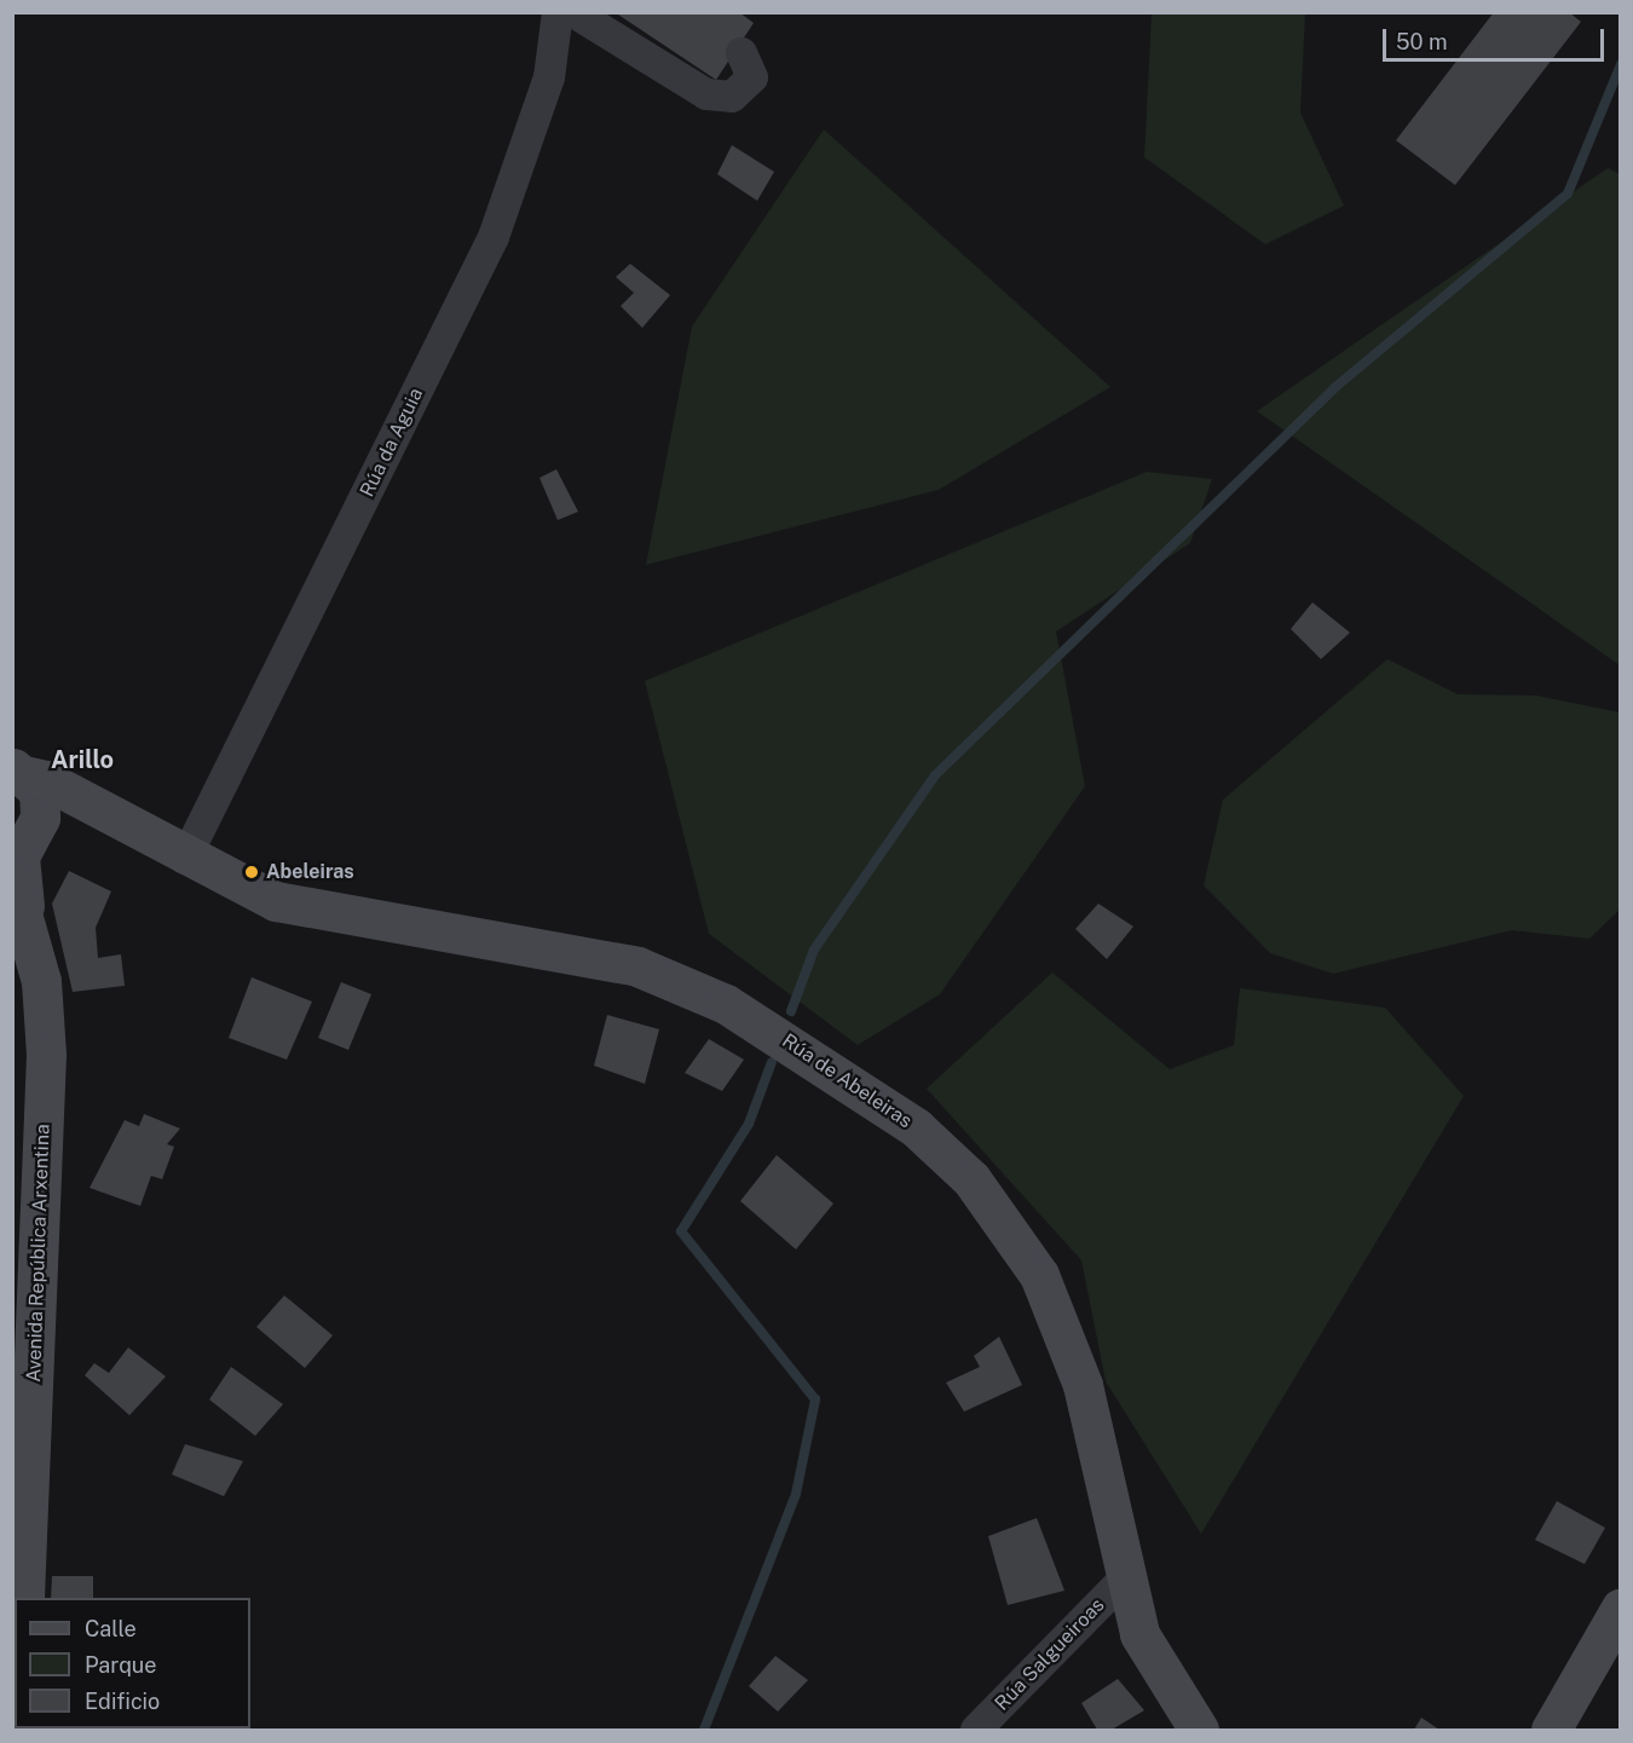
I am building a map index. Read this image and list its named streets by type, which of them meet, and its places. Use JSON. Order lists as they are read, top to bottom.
{
  "streets": {
    "street": [
      "Rúa da Aguia",
      "Rúa de Abeleiras",
      "Avenida República Arxentina",
      "Rúa Salgueiroas"
    ]
  },
  "crossings": [
    ["Rúa da Aguia", "Rúa de Abeleiras"],
    ["Rúa de Abeleiras", "Avenida República Arxentina"],
    ["Rúa de Abeleiras", "Rúa Salgueiroas"]
  ],
  "districts": ["Arillo"],
  "places": ["Abeleiras"],
  "legend": ["Calle", "Parque", "Edificio"],
  "scale_bar": "50 m"
}
